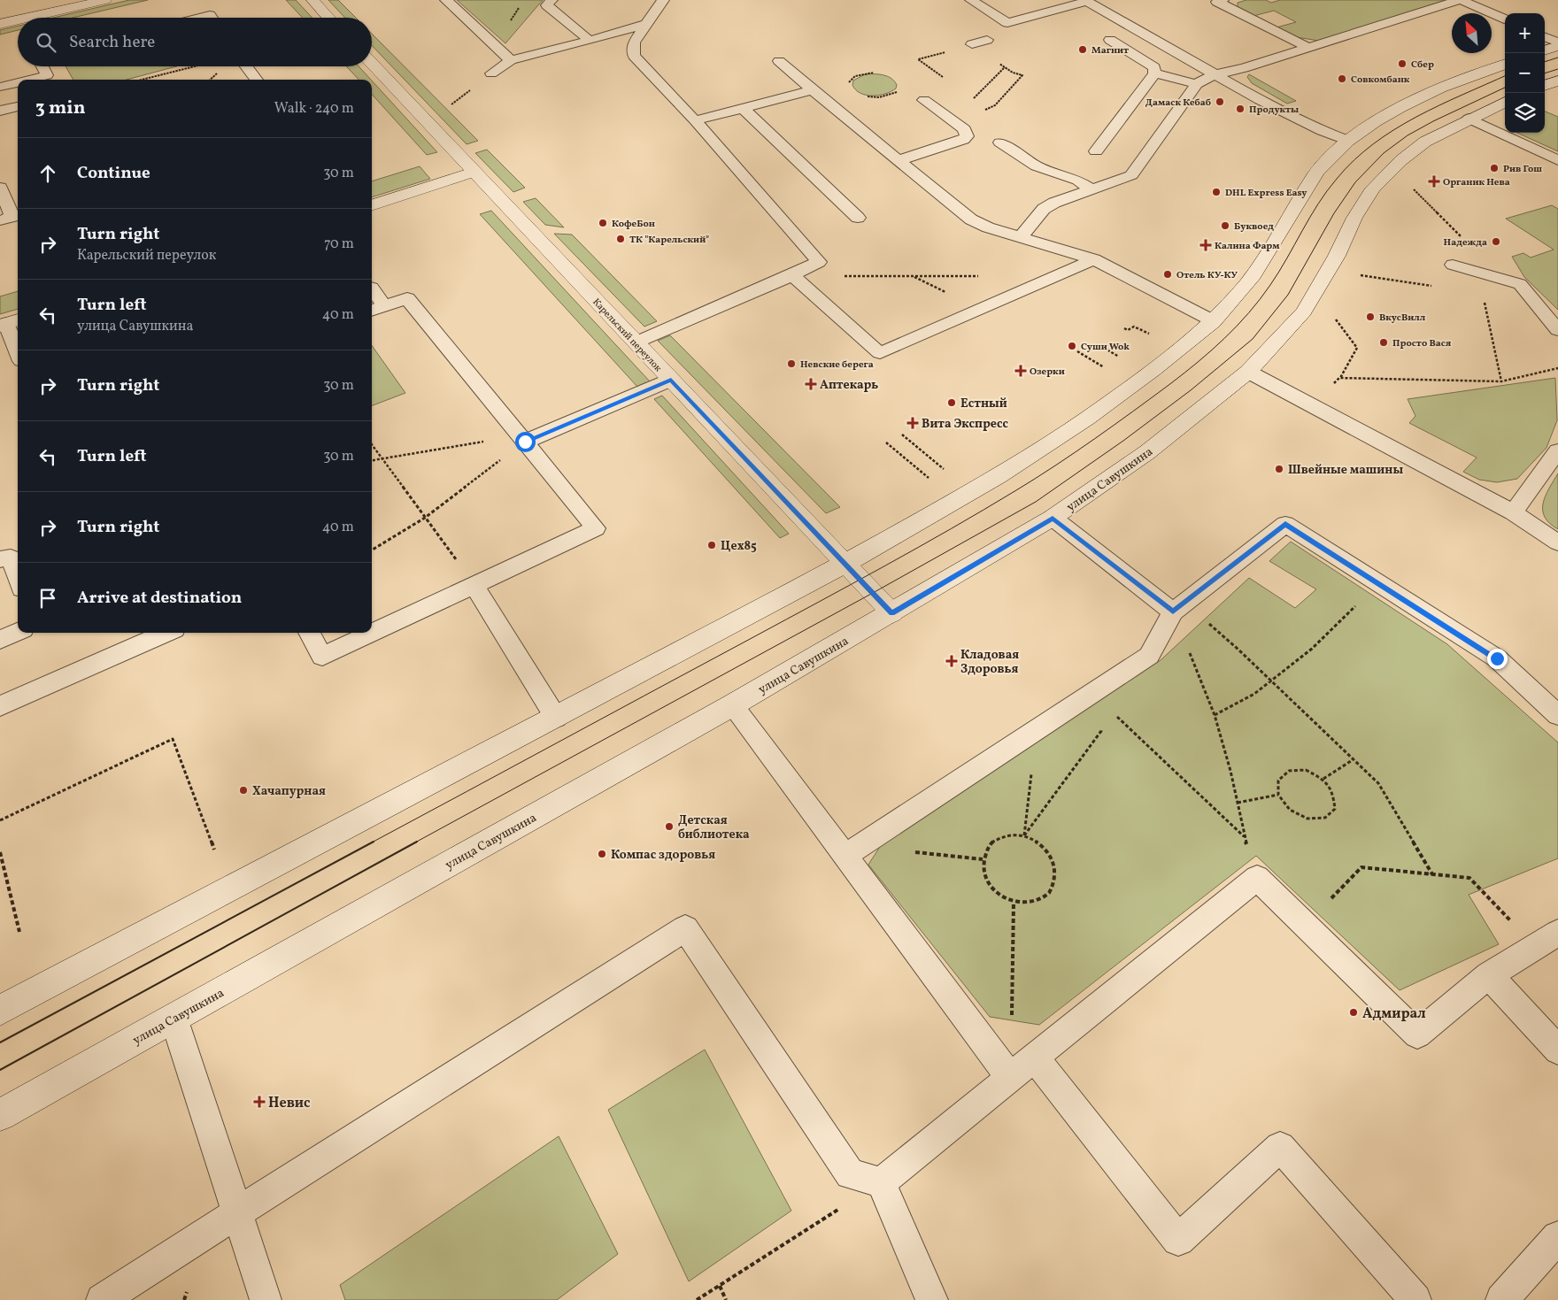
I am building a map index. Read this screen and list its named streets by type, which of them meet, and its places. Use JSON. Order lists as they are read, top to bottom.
{
  "streets": {
    "main road": ["Карельский переулок", "улица Савушкина"]
  },
  "crossings": [
    ["Карельский переулок", "улица Савушкина"]
  ],
  "places": {
    "other": [
      "Магнит",
      "Сбер",
      "Совкомбанк",
      "Дамаск Кебаб",
      "Продукты",
      "Рив Гош",
      "DHL Express Easy",
      "КофеБон",
      "Буквоед",
      "ТК \"Карельский\"",
      "Надежда",
      "Отель КУ-КУ",
      "ВкусВилл",
      "Просто Вася",
      "Суши Wok",
      "Невские берега",
      "Естный",
      "Швейные машины",
      "Цех85",
      "Хачапурная",
      "Детская библиотека",
      "Компас здоровья",
      "Адмирал"
    ],
    "health": [
      "Органик Нева",
      "Калина Фарм",
      "Озерки",
      "Аптекарь",
      "Вита Экспресс",
      "Кладовая Здоровья",
      "Невис"
    ]
  },
  "north": "top left",
  "page": {
    "map_buttons": ["+", "−"],
    "search": "Search here",
    "heading": ["3 min", "Walk · 240 m"],
    "list": [
      ["Continue", "30 m"],
      ["Turn right", "Карельский переулок", "70 m"],
      ["Turn left", "улица Савушкина", "40 m"],
      ["Turn right", "30 m"],
      ["Turn left", "30 m"],
      ["Turn right", "40 m"],
      "Arrive at destination"
    ]
  }
}
